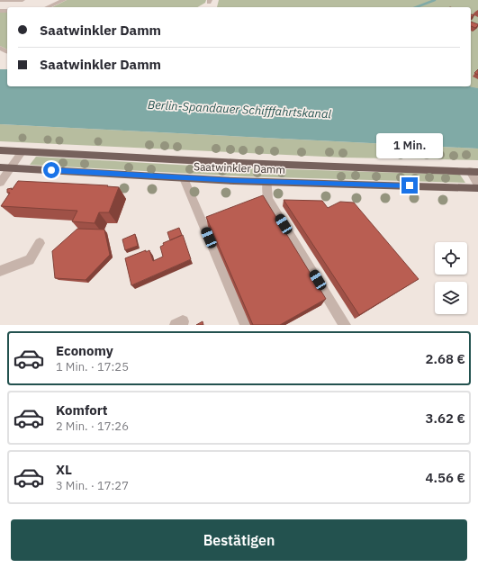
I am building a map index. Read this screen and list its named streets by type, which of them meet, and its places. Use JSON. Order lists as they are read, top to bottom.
{
  "streets": {
    "main road": ["Saatwinkler Damm"]
  },
  "water": ["Berlin-Spandauer Schifffahrtskanal"],
  "page": {
    "banner": ["Saatwinkler Damm", "Saatwinkler Damm"],
    "bubble": "1 Min.",
    "list": [
      {
        "name": "Economy",
        "note": "1 Min. · 17:25",
        "value": "2.68 €"
      },
      {
        "name": "Komfort",
        "note": "2 Min. · 17:26",
        "value": "3.62 €"
      },
      {
        "name": "XL",
        "note": "3 Min. · 17:27",
        "value": "4.56 €"
      }
    ],
    "buttons": "Bestätigen"
  }
}
